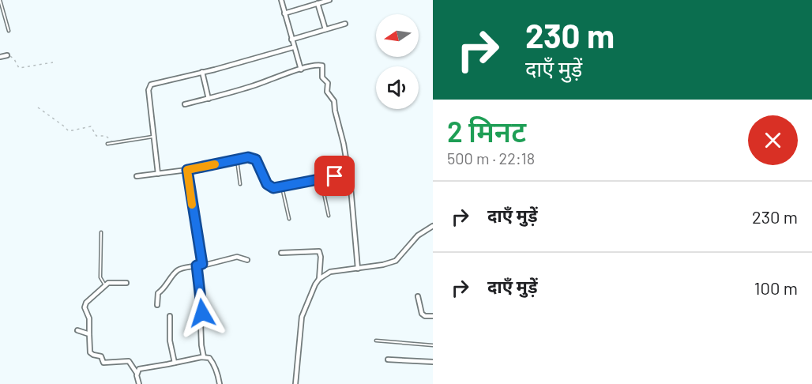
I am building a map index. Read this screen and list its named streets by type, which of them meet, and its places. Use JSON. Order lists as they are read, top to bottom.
{
  "north": "left",
  "page": {
    "turn": ["230 m", "दाएँ मुड़ें"],
    "heading": ["2 मिनट", "500 m · 22:18"],
    "list": [
      {
        "name": "दाएँ मुड़ें",
        "value": "230 m"
      },
      {
        "name": "दाएँ मुड़ें",
        "value": "100 m"
      }
    ]
  }
}
